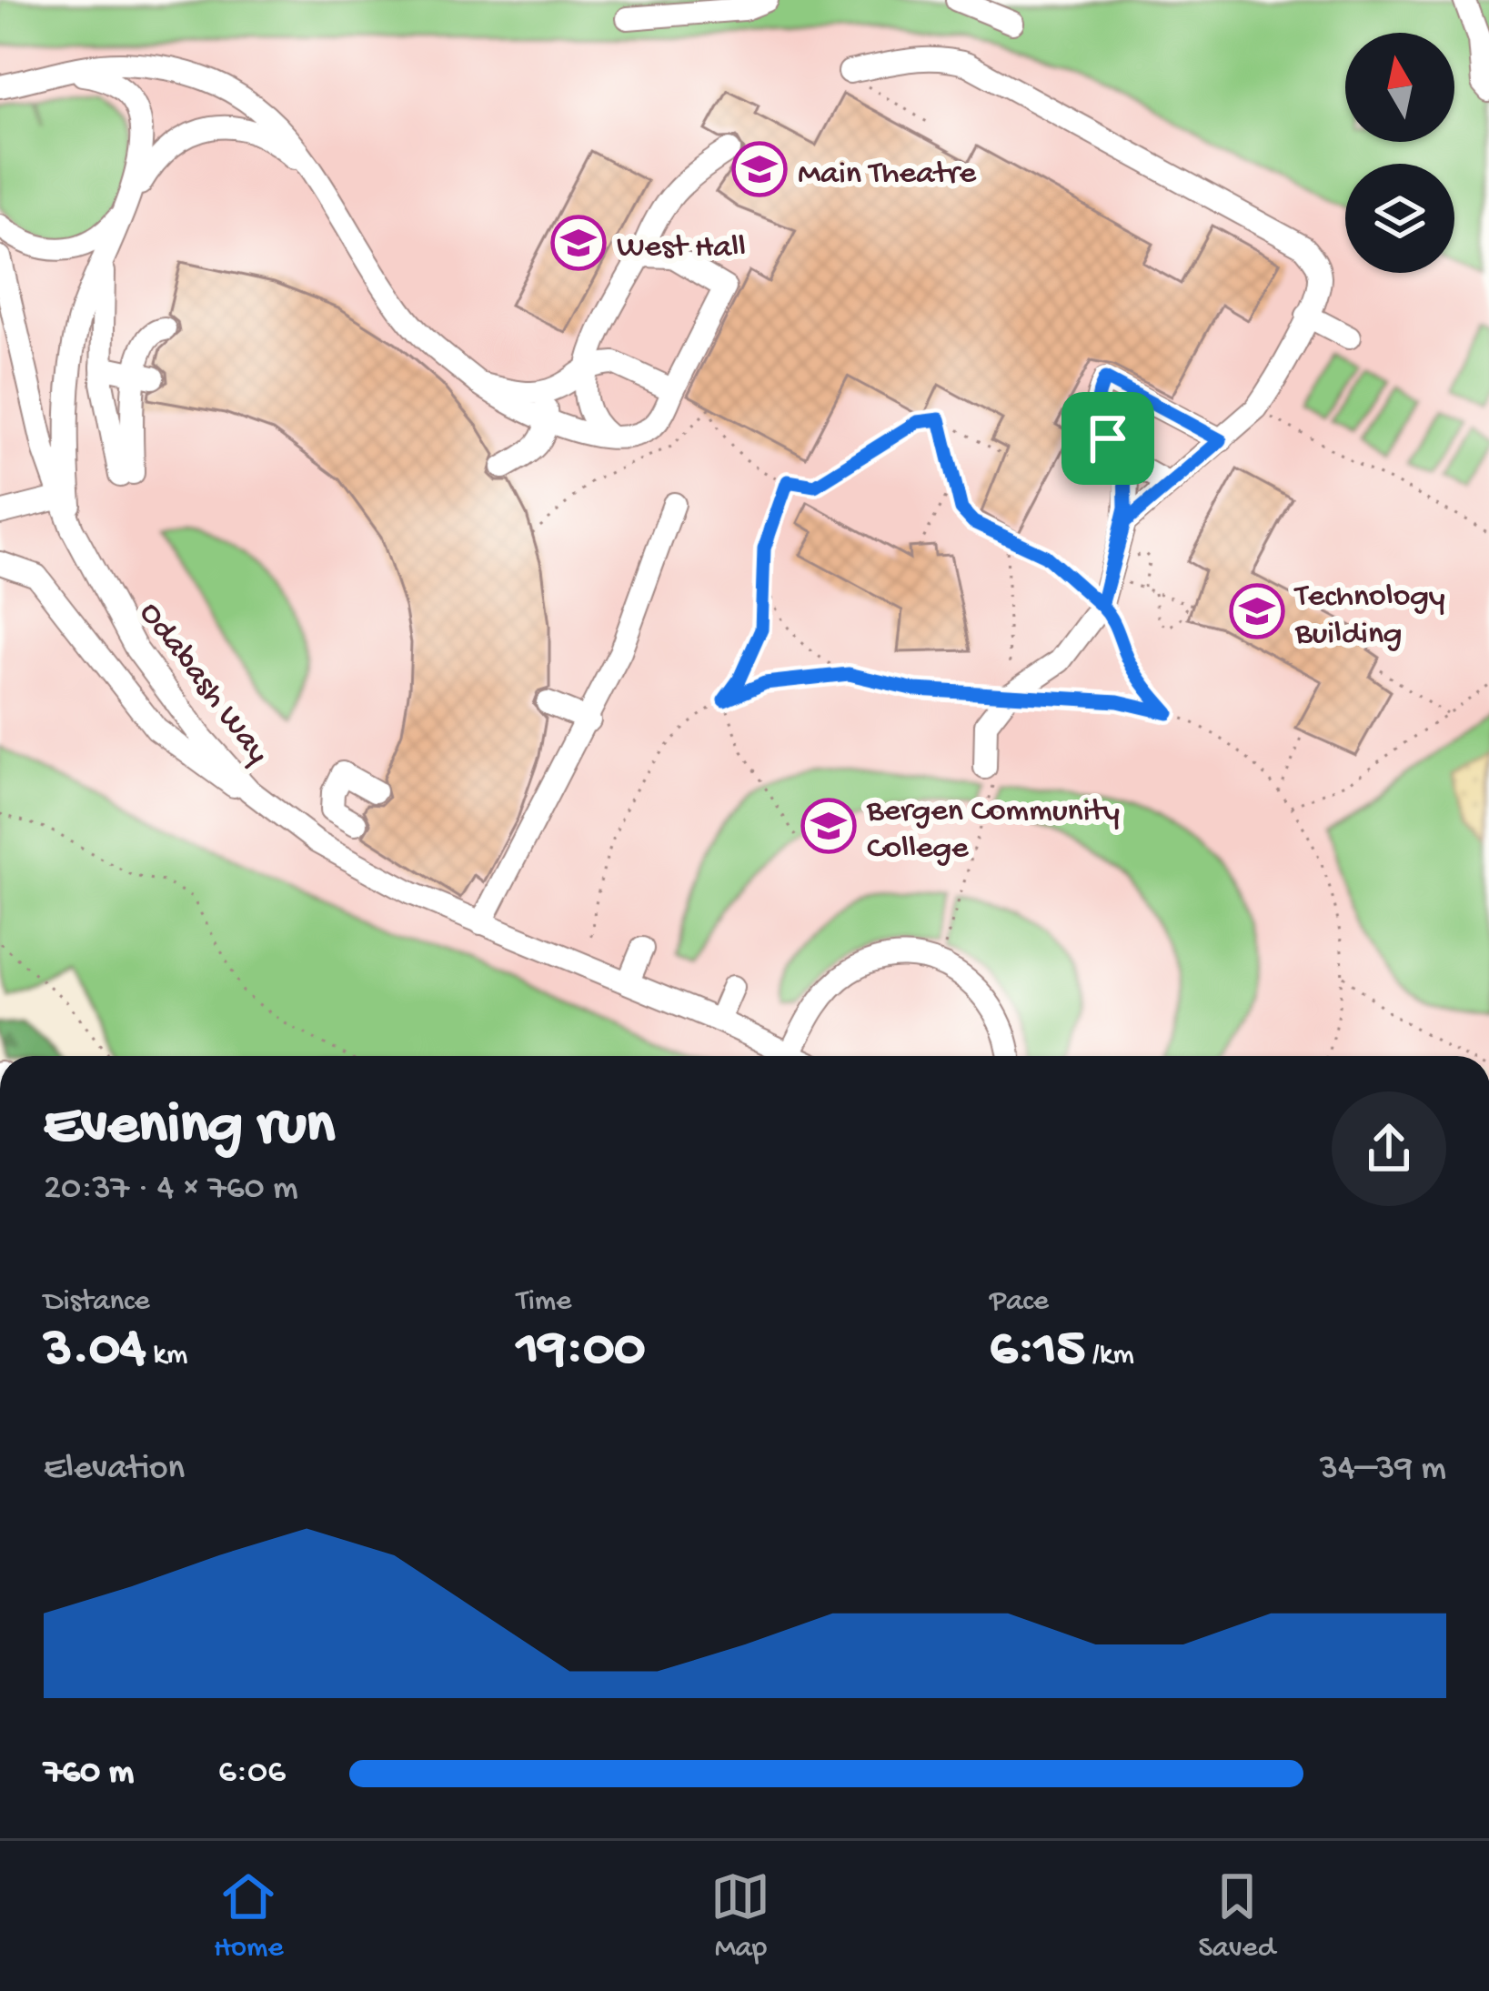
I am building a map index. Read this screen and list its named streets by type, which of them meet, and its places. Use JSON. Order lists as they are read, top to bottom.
{
  "streets": {
    "street": ["Odabash Way"]
  },
  "places": {
    "school or university": [
      "Main Theatre",
      "West Hall",
      "Technology Building",
      "Bergen Community College"
    ]
  },
  "north": "top",
  "page": {
    "heading": ["Evening run", "20:37 · 4 × 760 m"],
    "stats": [
      ["Distance", "3.04 km"],
      ["Time", "19:00"],
      ["Pace", "6:15 /km"]
    ],
    "chart": ["Elevation", "34–39 m"],
    "list": [
      {
        "name": "760 m",
        "note": "6:06"
      }
    ],
    "tabs": ["Home", "Map", "Saved"]
  }
}
